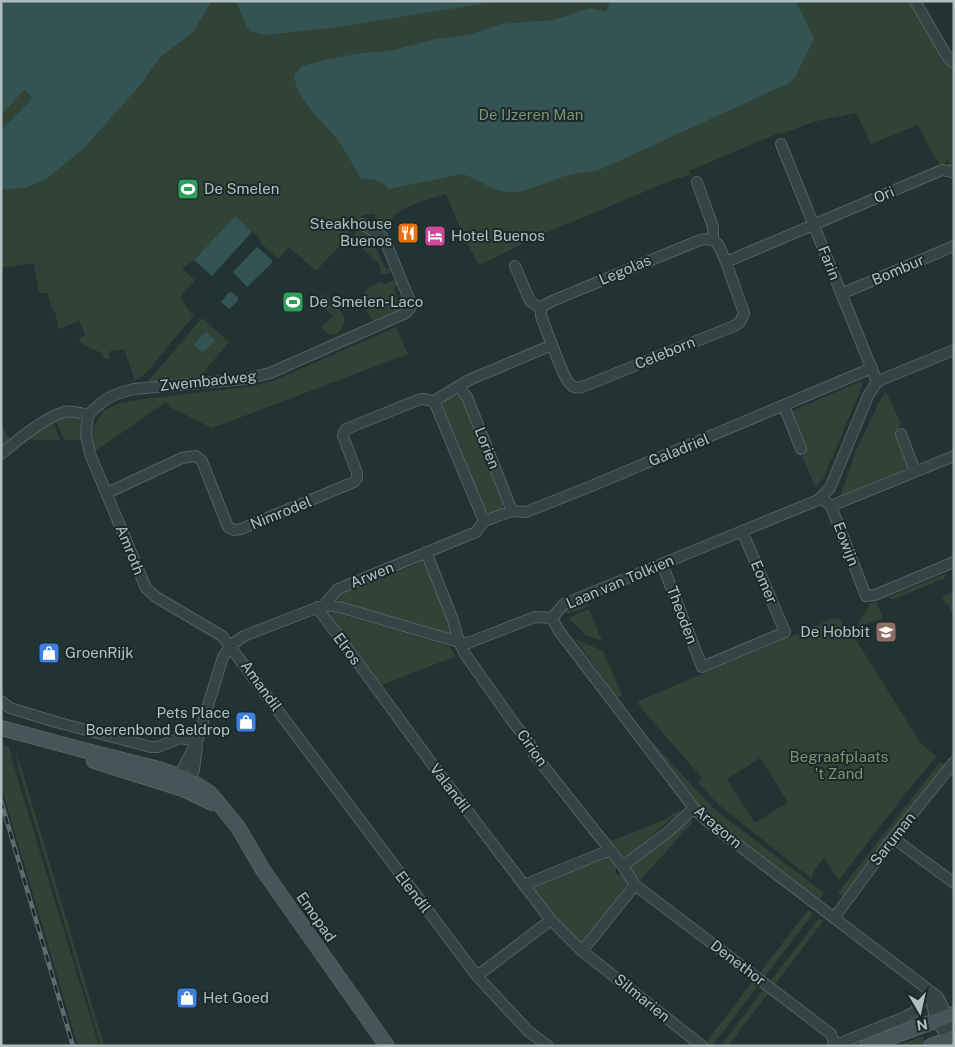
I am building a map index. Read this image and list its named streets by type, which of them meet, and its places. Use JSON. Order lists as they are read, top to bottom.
{
  "streets": {
    "main road": ["Emopad"],
    "street": [
      "Ori",
      "Farin",
      "Legolas",
      "Bombur",
      "Celeborn",
      "Zwembadweg",
      "Lorien",
      "Galadriel",
      "Nimrodel",
      "Eowijn",
      "Amroth",
      "Arwen",
      "Laan van Tolkien",
      "Eomer",
      "Theoden",
      "Elros",
      "Amandil",
      "Cirion",
      "Valandil",
      "Aragorn",
      "Saruman",
      "Elendil",
      "Denethor",
      "Silmarien"
    ]
  },
  "crossings": [
    ["Ori", "Farin"],
    ["Farin", "Bombur"],
    ["Farin", "Galadriel"],
    ["Zwembadweg", "Amroth"],
    ["Lorien", "Galadriel"],
    ["Lorien", "Nimrodel"],
    ["Lorien", "Arwen"],
    ["Galadriel", "Arwen"],
    ["Nimrodel", "Amroth"],
    ["Eowijn", "Laan van Tolkien"],
    ["Amroth", "Amandil"],
    ["Arwen", "Laan van Tolkien"],
    ["Arwen", "Elros"],
    ["Laan van Tolkien", "Eomer"],
    ["Laan van Tolkien", "Theoden"],
    ["Laan van Tolkien", "Elros"],
    ["Laan van Tolkien", "Cirion"],
    ["Laan van Tolkien", "Aragorn"],
    ["Eomer", "Theoden"],
    ["Elros", "Valandil"],
    ["Amandil", "Elendil"],
    ["Cirion", "Denethor"],
    ["Valandil", "Silmarien"],
    ["Aragorn", "Saruman"]
  ],
  "parks": ["De IJzeren Man", "Begraafplaats 't Zand"],
  "places": {
    "sports": ["De Smelen", "De Smelen-Laco"],
    "restaurant": ["Steakhouse Buenos"],
    "hotel": ["Hotel Buenos"],
    "school or university": ["De Hobbit"],
    "shop": ["GroenRijk", "Pets Place Boerenbond Geldrop", "Het Goed"]
  },
  "north": "bottom"
}
